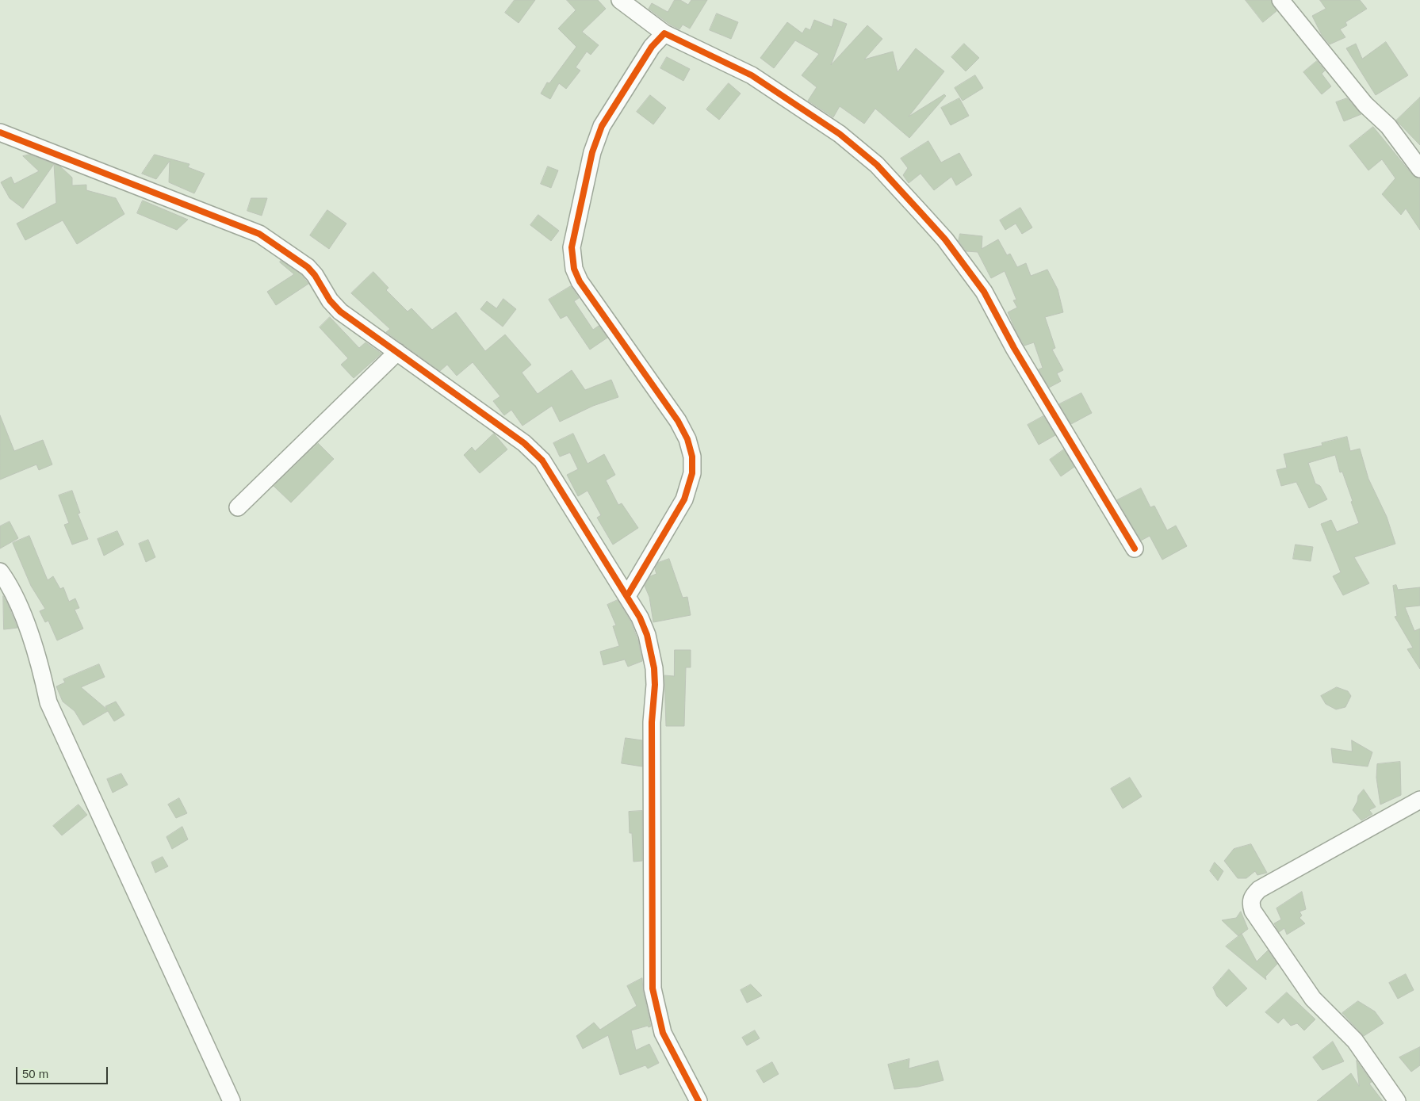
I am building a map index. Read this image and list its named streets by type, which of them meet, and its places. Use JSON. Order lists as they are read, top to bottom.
{
  "scale_bar": "50 m"
}
